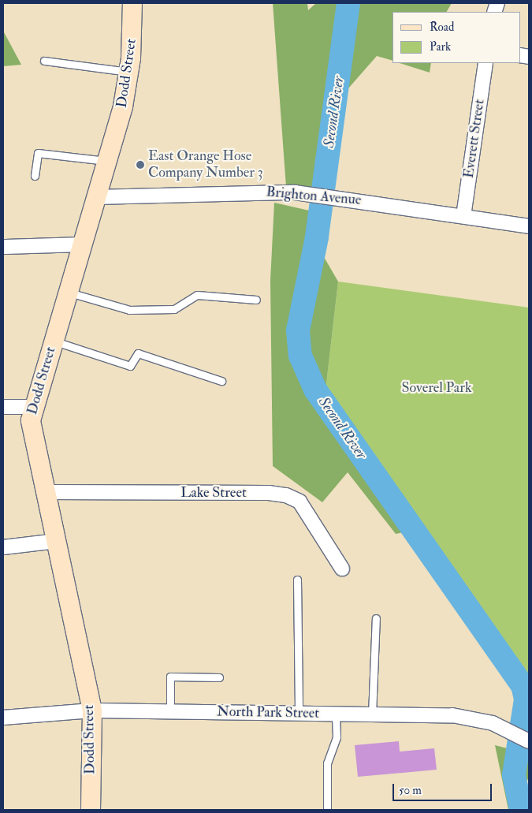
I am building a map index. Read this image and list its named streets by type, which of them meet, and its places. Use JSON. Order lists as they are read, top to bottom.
{
  "streets": {
    "street": [
      "Dodd Street",
      "Everett Street",
      "Brighton Avenue",
      "Lake Street",
      "North Park Street"
    ]
  },
  "crossings": [
    ["Dodd Street", "Brighton Avenue"],
    ["Dodd Street", "Lake Street"],
    ["Dodd Street", "North Park Street"],
    ["Everett Street", "Brighton Avenue"]
  ],
  "water": ["Second River"],
  "parks": ["Soverel Park"],
  "places": ["East Orange Hose Company Number 3"],
  "legend": ["Road", "Park"],
  "scale_bar": "50 m"
}
